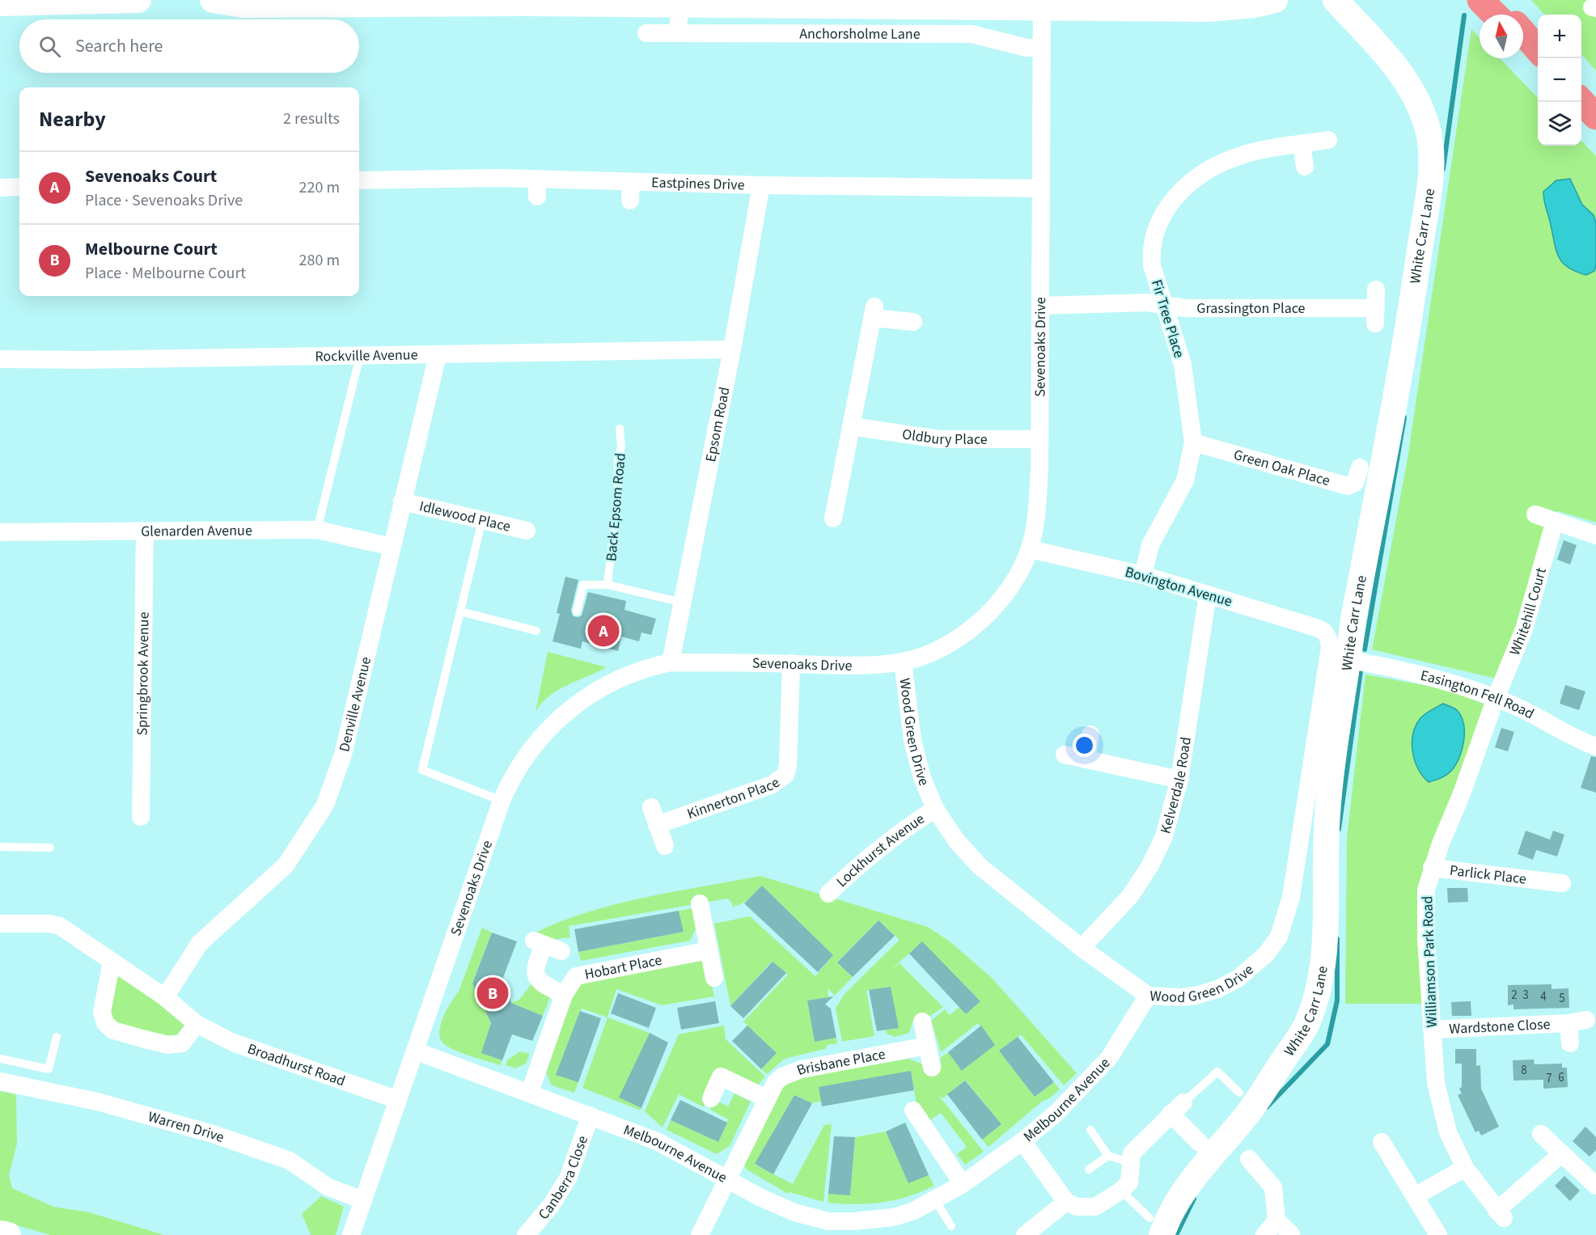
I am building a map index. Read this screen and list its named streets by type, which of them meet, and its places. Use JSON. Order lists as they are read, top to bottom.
{
  "streets": {
    "street": [
      "Anchorsholme Lane",
      "Eastpines Drive",
      "White Carr Lane",
      "Grassington Place",
      "Fir Tree Place",
      "Sevenoaks Drive",
      "Rockville Avenue",
      "Epsom Road",
      "Oldbury Place",
      "Green Oak Place",
      "Idlewood Place",
      "Glenarden Avenue",
      "Bovington Avenue",
      "Whitehill Court",
      "Springbrook Avenue",
      "Easington Fell Road",
      "Denville Avenue",
      "Wood Green Drive",
      "Kelverdale Road",
      "Kinnerton Place",
      "Lockhurst Avenue",
      "Parlick Place",
      "Williamson Park Road",
      "Hobart Place",
      "Wardstone Close",
      "Brisbane Place",
      "Broadhurst Road",
      "Melbourne Avenue",
      "Warren Drive",
      "Canberra Close"
    ],
    "lane": ["Back Epsom Road"]
  },
  "crossings": [
    ["Anchorsholme Lane", "Sevenoaks Drive"],
    ["Eastpines Drive", "Sevenoaks Drive"],
    ["Eastpines Drive", "Epsom Road"],
    ["White Carr Lane", "Easington Fell Road"],
    ["Grassington Place", "Fir Tree Place"],
    ["Grassington Place", "Sevenoaks Drive"],
    ["Fir Tree Place", "Green Oak Place"],
    ["Fir Tree Place", "Bovington Avenue"],
    ["Sevenoaks Drive", "Epsom Road"],
    ["Sevenoaks Drive", "Oldbury Place"],
    ["Sevenoaks Drive", "Bovington Avenue"],
    ["Sevenoaks Drive", "Wood Green Drive"],
    ["Sevenoaks Drive", "Kinnerton Place"],
    ["Sevenoaks Drive", "Broadhurst Road"],
    ["Sevenoaks Drive", "Melbourne Avenue"],
    ["Sevenoaks Drive", "Warren Drive"],
    ["Rockville Avenue", "Epsom Road"],
    ["Rockville Avenue", "Denville Avenue"],
    ["Idlewood Place", "Denville Avenue"],
    ["Glenarden Avenue", "Springbrook Avenue"],
    ["Glenarden Avenue", "Denville Avenue"],
    ["Bovington Avenue", "Wood Green Drive"],
    ["Bovington Avenue", "Kelverdale Road"],
    ["Whitehill Court", "Easington Fell Road"],
    ["Whitehill Court", "Williamson Park Road"],
    ["Easington Fell Road", "Williamson Park Road"],
    ["Denville Avenue", "Broadhurst Road"],
    ["Wood Green Drive", "Kelverdale Road"],
    ["Wood Green Drive", "Lockhurst Avenue"],
    ["Wood Green Drive", "Melbourne Avenue"],
    ["Parlick Place", "Williamson Park Road"],
    ["Williamson Park Road", "Wardstone Close"],
    ["Hobart Place", "Melbourne Avenue"],
    ["Brisbane Place", "Melbourne Avenue"],
    ["Melbourne Avenue", "Canberra Close"]
  ],
  "house_numbers": [
    "2",
    "3",
    "4",
    "5",
    "8",
    "6",
    "7"
  ],
  "north": "top",
  "page": {
    "map_buttons": ["+", "−"],
    "search": "Search here",
    "heading": ["Nearby", "2 results"],
    "list": [
      {
        "mark": "A",
        "name": "Sevenoaks Court",
        "note": "Place · Sevenoaks Drive",
        "value": "220 m"
      },
      {
        "mark": "B",
        "name": "Melbourne Court",
        "note": "Place · Melbourne Court",
        "value": "280 m"
      }
    ],
    "pins": ["A", "B"]
  }
}
